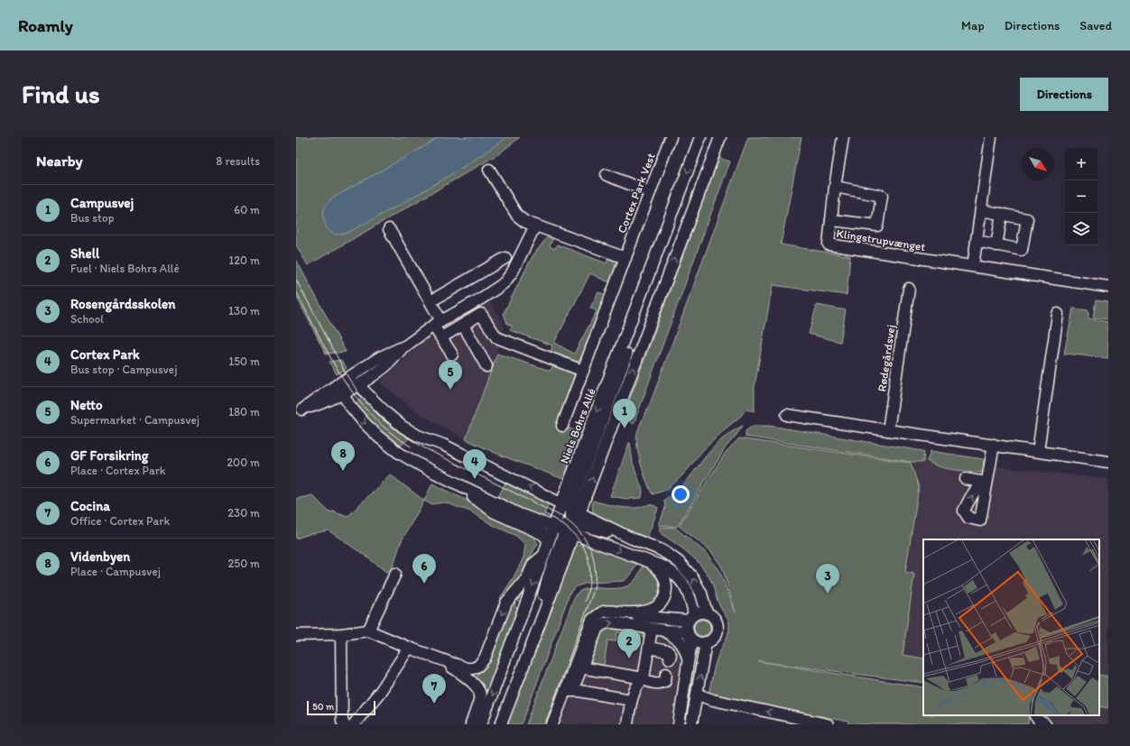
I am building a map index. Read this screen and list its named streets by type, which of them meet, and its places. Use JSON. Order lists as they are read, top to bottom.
{
  "streets": {
    "street": [
      "Cortex Park Vest",
      "Klingstrupvænget",
      "Rødegårdsvej",
      "Niels Bohrs Allé"
    ]
  },
  "scale_bar": "50 m",
  "north": "bottom right",
  "page": {
    "header": "Roamly",
    "nav": ["Map", "Directions", "Saved"],
    "buttons": "Directions",
    "title": "Find us",
    "heading": ["Nearby", "8 results"],
    "map_buttons": ["+", "−"],
    "list": [
      {
        "mark": "1",
        "name": "Campusvej",
        "note": "Bus stop",
        "value": "60 m"
      },
      {
        "mark": "2",
        "name": "Shell",
        "note": "Fuel · Niels Bohrs Allé",
        "value": "120 m"
      },
      {
        "mark": "3",
        "name": "Rosengårdsskolen",
        "note": "School",
        "value": "130 m"
      },
      {
        "mark": "4",
        "name": "Cortex Park",
        "note": "Bus stop · Campusvej",
        "value": "150 m"
      },
      {
        "mark": "5",
        "name": "Netto",
        "note": "Supermarket · Campusvej",
        "value": "180 m"
      },
      {
        "mark": "6",
        "name": "GF Forsikring",
        "note": "Place · Cortex Park",
        "value": "200 m"
      },
      {
        "mark": "7",
        "name": "Cocina",
        "note": "Office · Cortex Park",
        "value": "230 m"
      },
      {
        "mark": "8",
        "name": "Videnbyen",
        "note": "Place · Campusvej",
        "value": "250 m"
      }
    ],
    "pins": [
      "5",
      "1",
      "8",
      "4",
      "6",
      "3",
      "2",
      "7"
    ],
    "scale": "50 m"
  }
}
